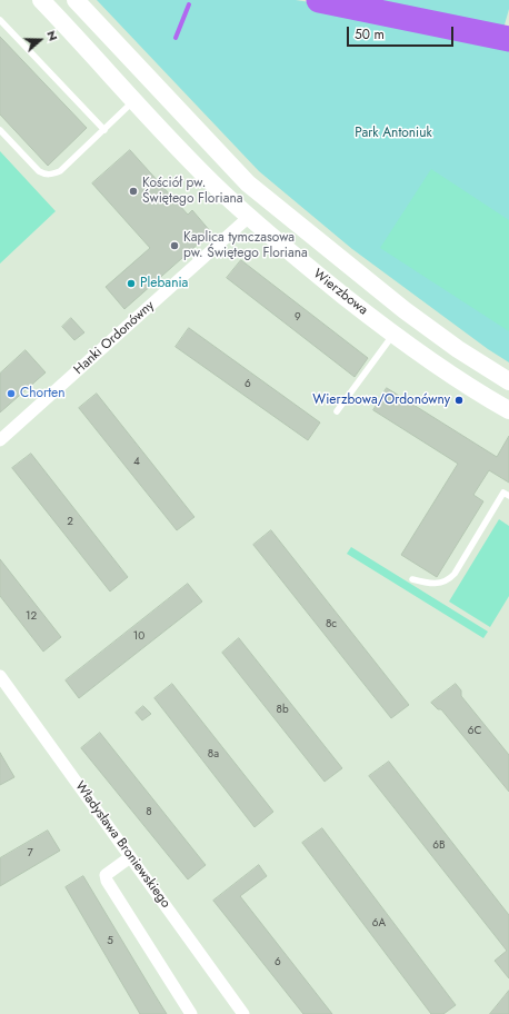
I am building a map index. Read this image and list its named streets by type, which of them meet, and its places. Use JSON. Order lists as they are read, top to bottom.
{
  "streets": {
    "main road": ["Wierzbowa"],
    "street": ["Hanki Ordonówny", "Władysława Broniewskiego"]
  },
  "crossings": [
    ["Wierzbowa", "Hanki Ordonówny"]
  ],
  "parks": ["Park Antoniuk"],
  "places": [
    "Kościół pw. Świętego Floriana",
    "Kaplica tymczasowa pw. Świętego Floriana",
    "Plebania",
    "Chorten",
    "Wierzbowa/Ordonówny"
  ],
  "house_numbers": [
    "9",
    "6",
    "4",
    "2",
    "12",
    "8c",
    "10",
    "8b",
    "6C",
    "8a",
    "8",
    "6B",
    "7",
    "6A",
    "5",
    "6"
  ],
  "scale_bar": "50 m",
  "north": "right"
}
